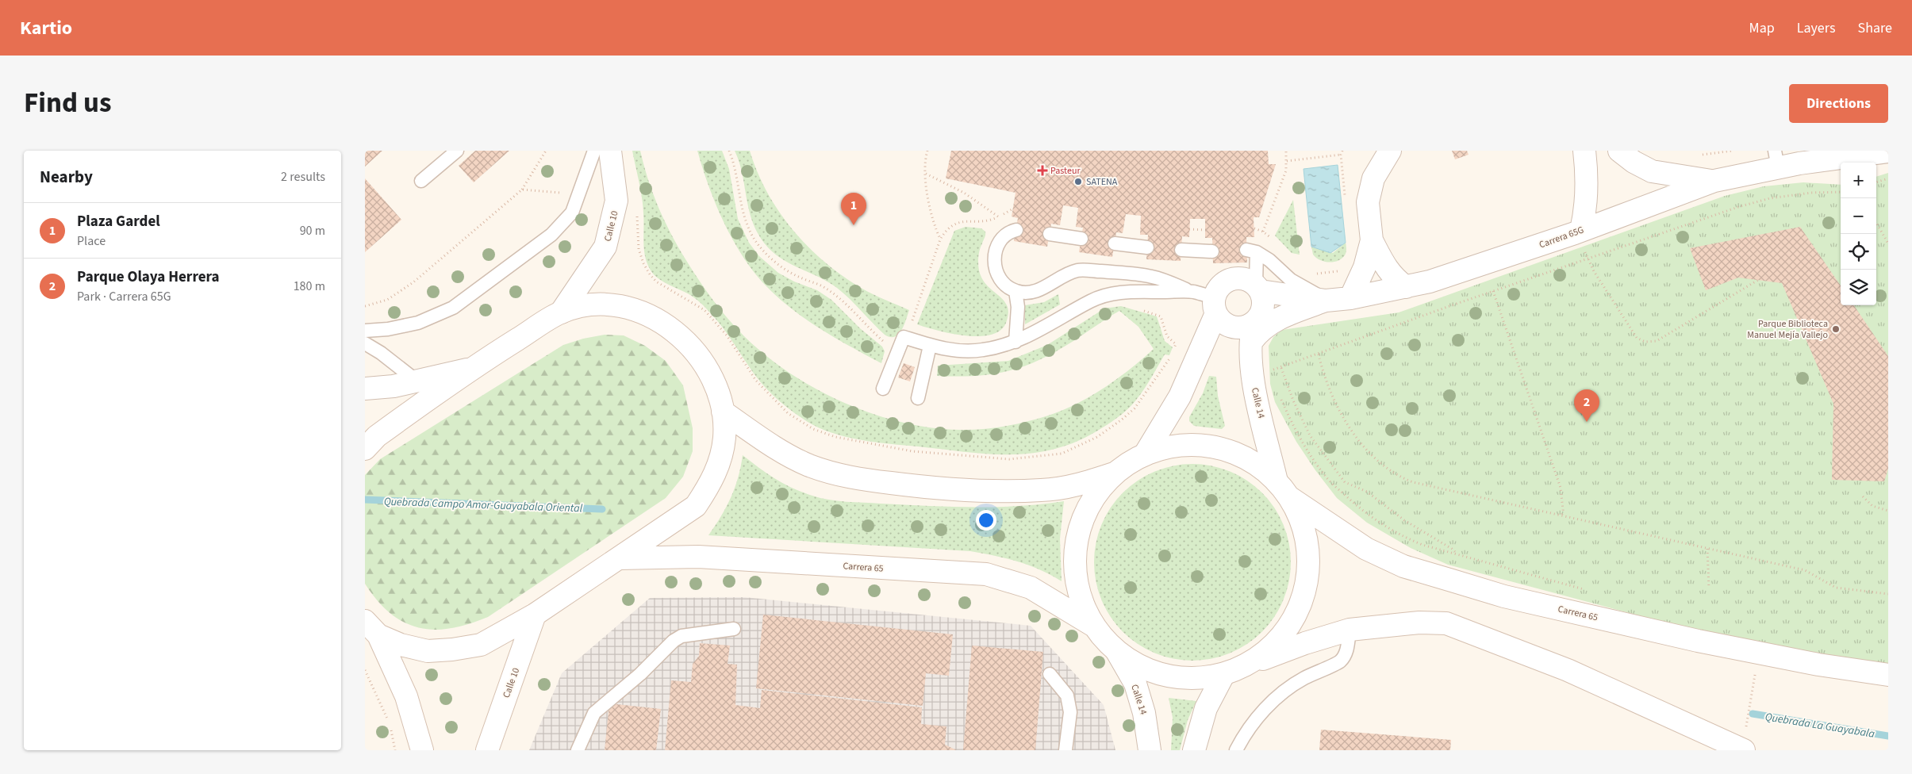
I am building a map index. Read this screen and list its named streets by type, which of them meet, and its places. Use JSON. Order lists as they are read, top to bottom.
{
  "streets": {
    "main road": [
      "Calle 10",
      "Carrera 65G",
      "Calle 14",
      "Carrera 65"
    ]
  },
  "crossings": [
    ["Carrera 65G", "Calle 14"],
    ["Calle 14", "Carrera 65"]
  ],
  "water": ["Quebrada Campo Amor-Guayabala Oriental", "Quebrada La Guayabala"],
  "places": {
    "health": ["Pasteur"],
    "other": ["SATENA", "Parque Biblioteca Manuel Mejía Vallejo"]
  },
  "page": {
    "header": "Kartio",
    "nav": ["Map", "Layers", "Share"],
    "title": "Find us",
    "buttons": "Directions",
    "heading": ["Nearby", "2 results"],
    "map_buttons": ["+", "−"],
    "pins": ["1", "2"],
    "list": [
      {
        "mark": "1",
        "name": "Plaza Gardel",
        "note": "Place",
        "value": "90 m"
      },
      {
        "mark": "2",
        "name": "Parque Olaya Herrera",
        "note": "Park · Carrera 65G",
        "value": "180 m"
      }
    ]
  }
}
